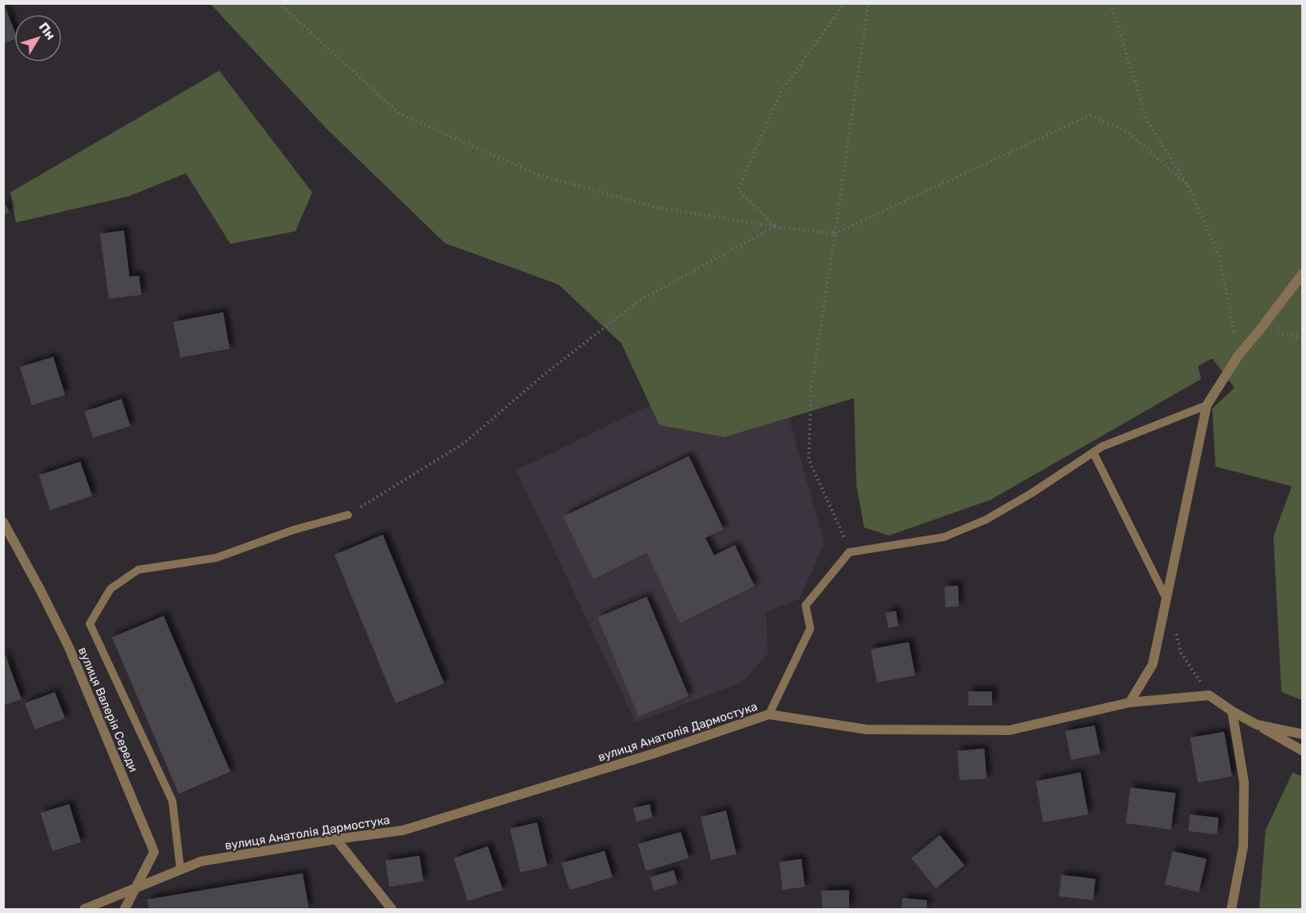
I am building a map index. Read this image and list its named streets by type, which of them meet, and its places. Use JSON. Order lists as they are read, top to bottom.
{
  "streets": {
    "street": ["вулиця Валерія Середи", "вулиця Анатолія Дармостука"]
  },
  "crossings": [
    ["вулиця Валерія Середи", "вулиця Анатолія Дармостука"]
  ],
  "north": "top right"
}
